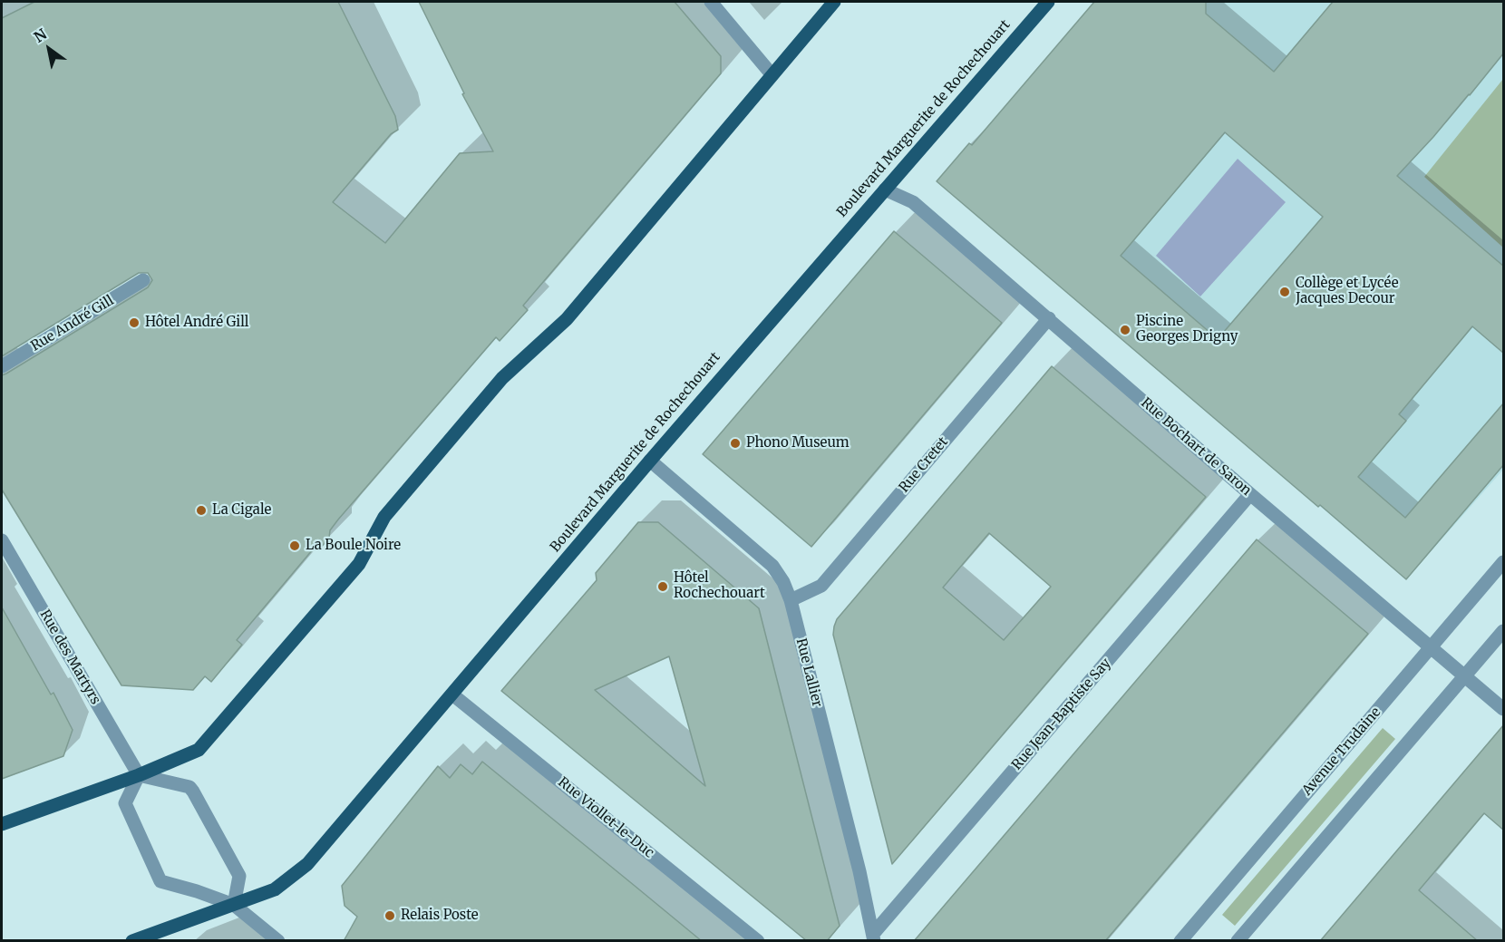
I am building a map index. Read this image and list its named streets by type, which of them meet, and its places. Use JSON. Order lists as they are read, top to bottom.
{
  "streets": {
    "main road": ["Boulevard Marguerite de Rochechouart"],
    "street": [
      "Rue André Gill",
      "Rue Bochart de Saron",
      "Rue Cretet",
      "Rue des Martyrs",
      "Rue Lallier",
      "Rue Jean-Baptiste Say",
      "Avenue Trudaine",
      "Rue Viollet-le-Duc"
    ]
  },
  "crossings": [
    ["Boulevard Marguerite de Rochechouart", "Rue Bochart de Saron"],
    ["Boulevard Marguerite de Rochechouart", "Rue Lallier"],
    ["Boulevard Marguerite de Rochechouart", "Rue Viollet-le-Duc"],
    ["Rue Bochart de Saron", "Rue Cretet"],
    ["Rue Bochart de Saron", "Rue Jean-Baptiste Say"],
    ["Rue Bochart de Saron", "Avenue Trudaine"],
    ["Rue Cretet", "Rue Lallier"],
    ["Rue Lallier", "Rue Jean-Baptiste Say"]
  ],
  "places": [
    "Collège et Lycée Jacques Decour",
    "Hôtel André Gill",
    "Piscine Georges Drigny",
    "Phono Museum",
    "La Cigale",
    "La Boule Noire",
    "Hôtel Rochechouart",
    "Relais Poste"
  ],
  "north": "top left"
}
